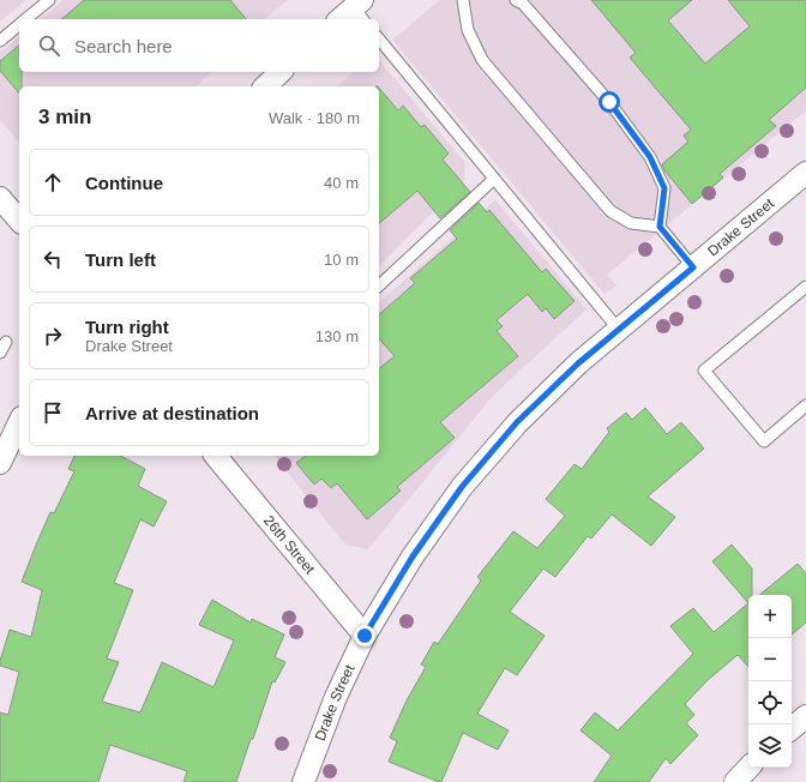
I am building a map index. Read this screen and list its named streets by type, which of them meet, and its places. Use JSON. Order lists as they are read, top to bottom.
{
  "streets": {
    "street": ["Drake Street", "26th Street"]
  },
  "crossings": [
    ["Drake Street", "26th Street"]
  ],
  "page": {
    "search": "Search here",
    "heading": ["3 min", "Walk · 180 m"],
    "list": [
      ["Continue", "40 m"],
      ["Turn left", "10 m"],
      ["Turn right", "Drake Street", "130 m"],
      "Arrive at destination"
    ],
    "map_buttons": ["+", "−"]
  }
}
